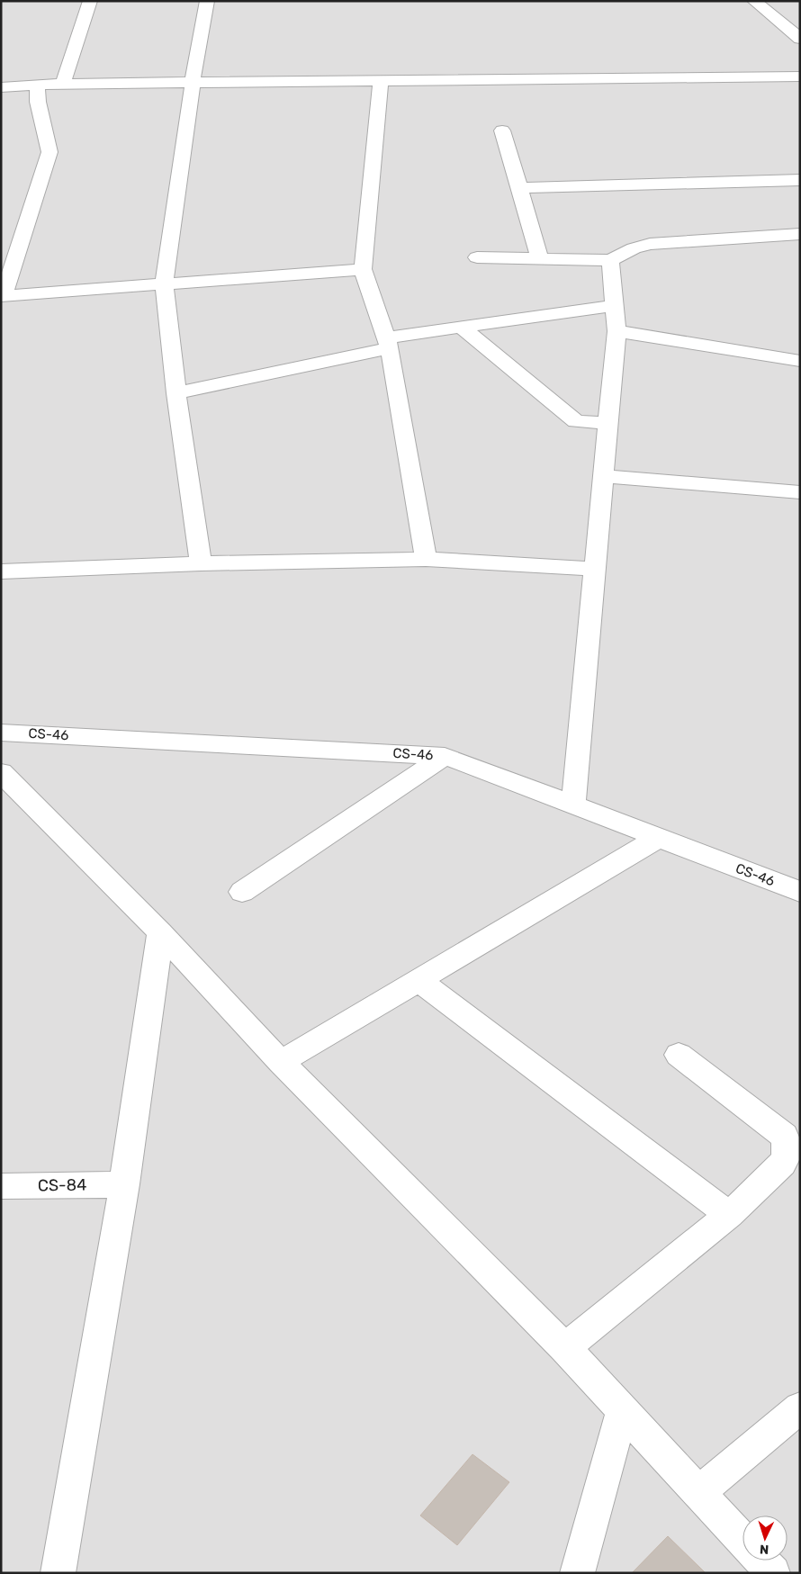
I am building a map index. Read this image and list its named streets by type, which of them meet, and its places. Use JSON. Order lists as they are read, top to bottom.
{
  "streets": {
    "street": ["CS-46", "CS-84"]
  },
  "north": "bottom"
}
